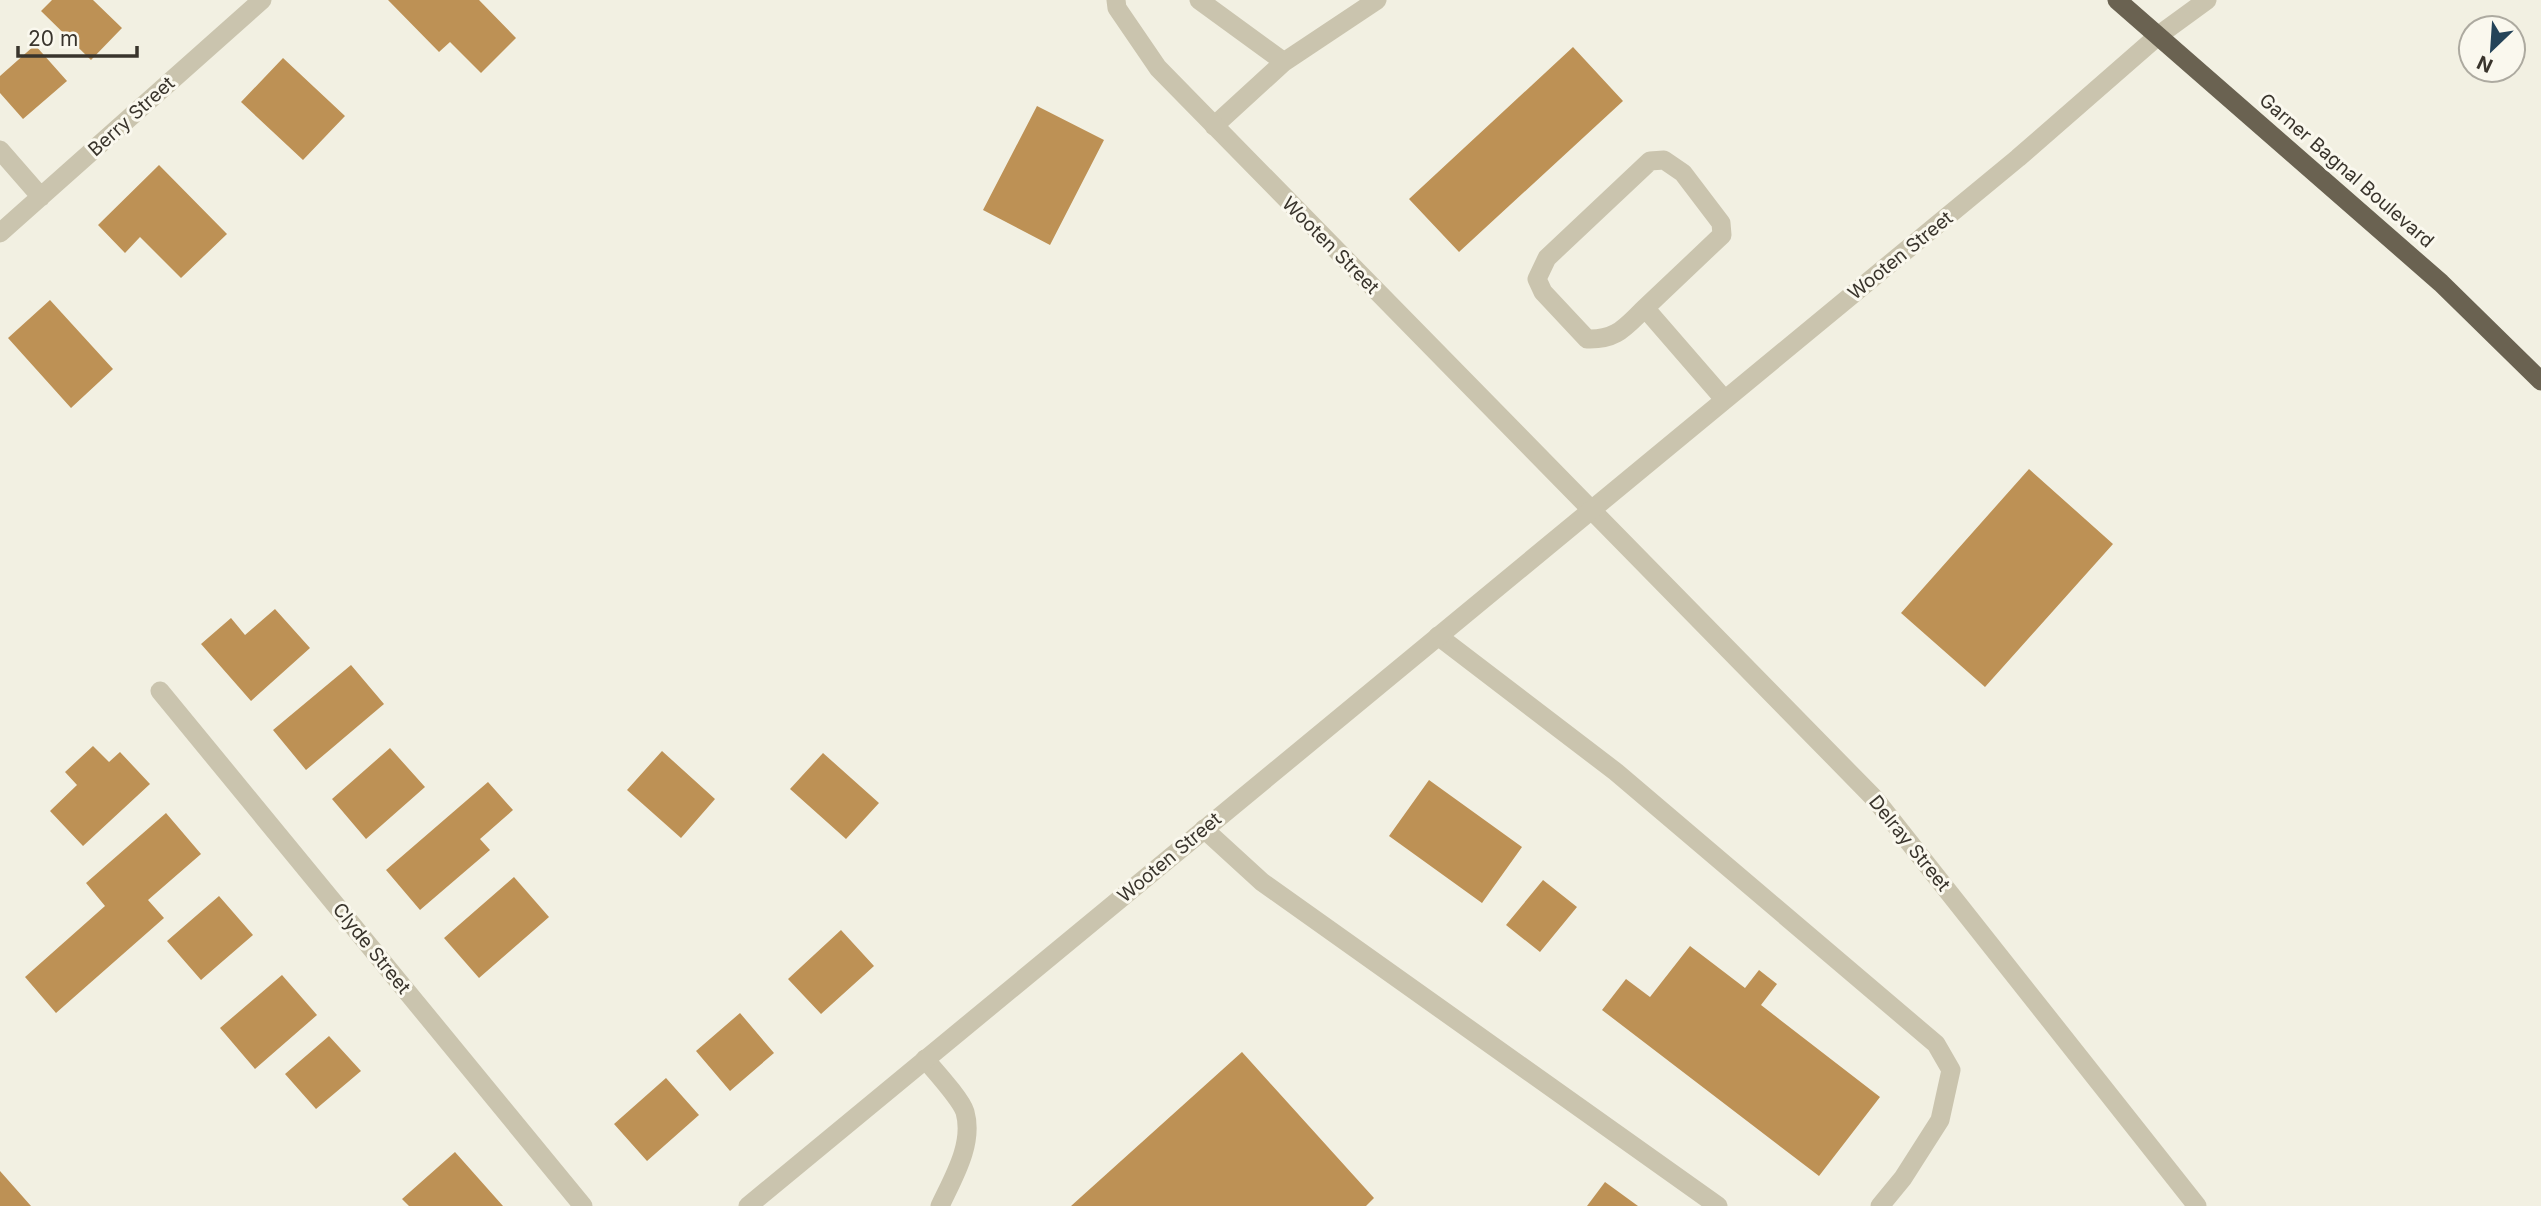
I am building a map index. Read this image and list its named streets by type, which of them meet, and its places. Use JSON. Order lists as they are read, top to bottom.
{
  "streets": {
    "highway": ["Garner Bagnal Boulevard"],
    "street": [
      "Berry Street",
      "Wooten Street",
      "Delray Street",
      "Clyde Street"
    ]
  },
  "crossings": [
    ["Garner Bagnal Boulevard", "Wooten Street"],
    ["Wooten Street", "Delray Street"]
  ],
  "scale_bar": "20 m",
  "north": "bottom left"
}
